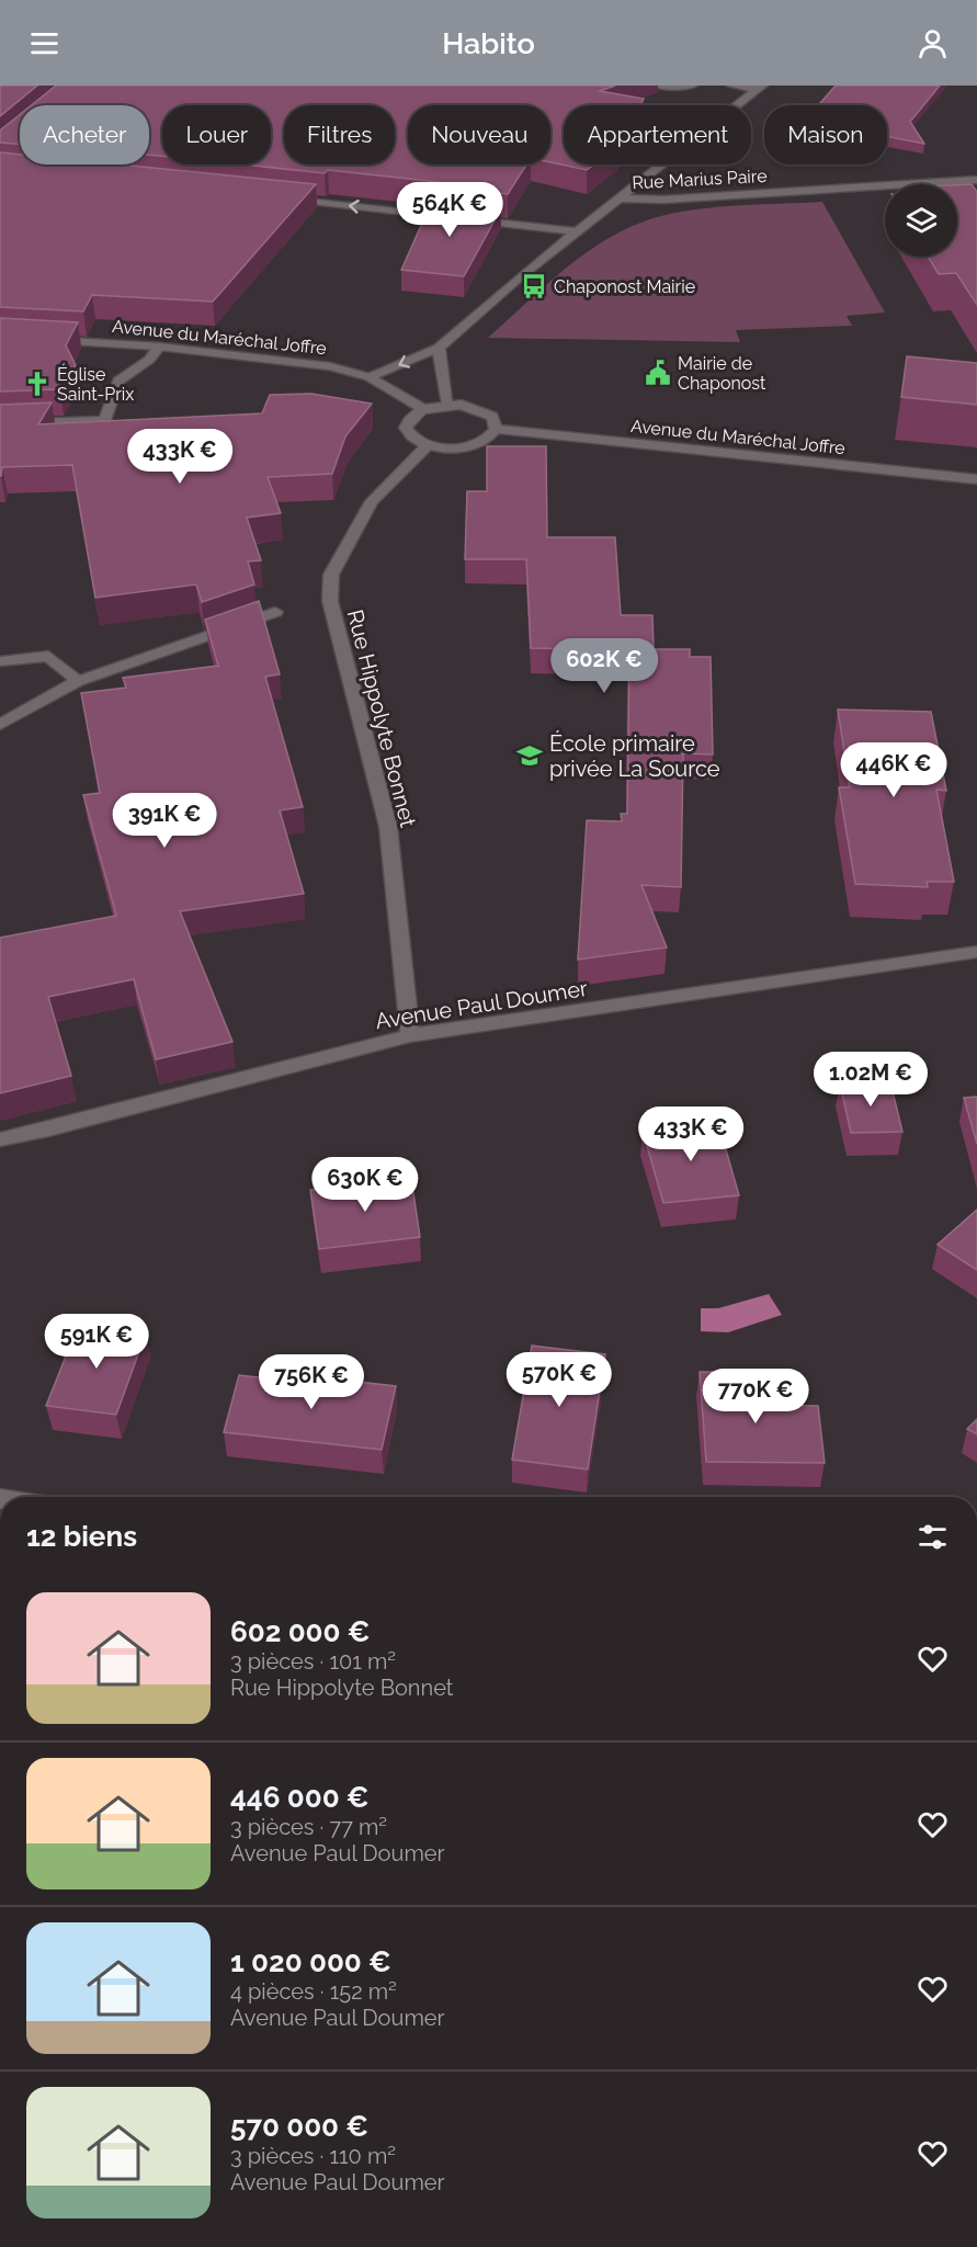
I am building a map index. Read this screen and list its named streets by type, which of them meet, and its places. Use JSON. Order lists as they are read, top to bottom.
{
  "streets": {
    "street": [
      "Rue Marius Paire",
      "Avenue du Maréchal Joffre",
      "Rue Hippolyte Bonnet",
      "Avenue Paul Doumer"
    ]
  },
  "crossings": [
    ["Rue Hippolyte Bonnet", "Avenue Paul Doumer"]
  ],
  "places": {
    "bus stop": ["Chaponost Mairie"],
    "public building": ["Mairie de Chaponost"],
    "church": ["Église Saint-Prix"],
    "school or university": ["École primaire privée La Source"]
  },
  "page": {
    "header": "Habito",
    "chip": [
      "Acheter",
      "Louer",
      "Filtres",
      "Nouveau",
      "Appartement",
      "Maison"
    ],
    "price": [
      "564K €",
      "433K €",
      "602K €",
      "446K €",
      "391K €",
      "1.02M €",
      "433K €",
      "630K €",
      "591K €",
      "570K €",
      "756K €",
      "770K €"
    ],
    "heading": "12 biens",
    "list": [
      {
        "name": "602 000 €",
        "note": "3 pièces · 101 m² · Rue Hippolyte Bonnet"
      },
      {
        "name": "446 000 €",
        "note": "3 pièces · 77 m² · Avenue Paul Doumer"
      },
      {
        "name": "1 020 000 €",
        "note": "4 pièces · 152 m² · Avenue Paul Doumer"
      },
      {
        "name": "570 000 €",
        "note": "3 pièces · 110 m² · Avenue Paul Doumer"
      }
    ]
  }
}
